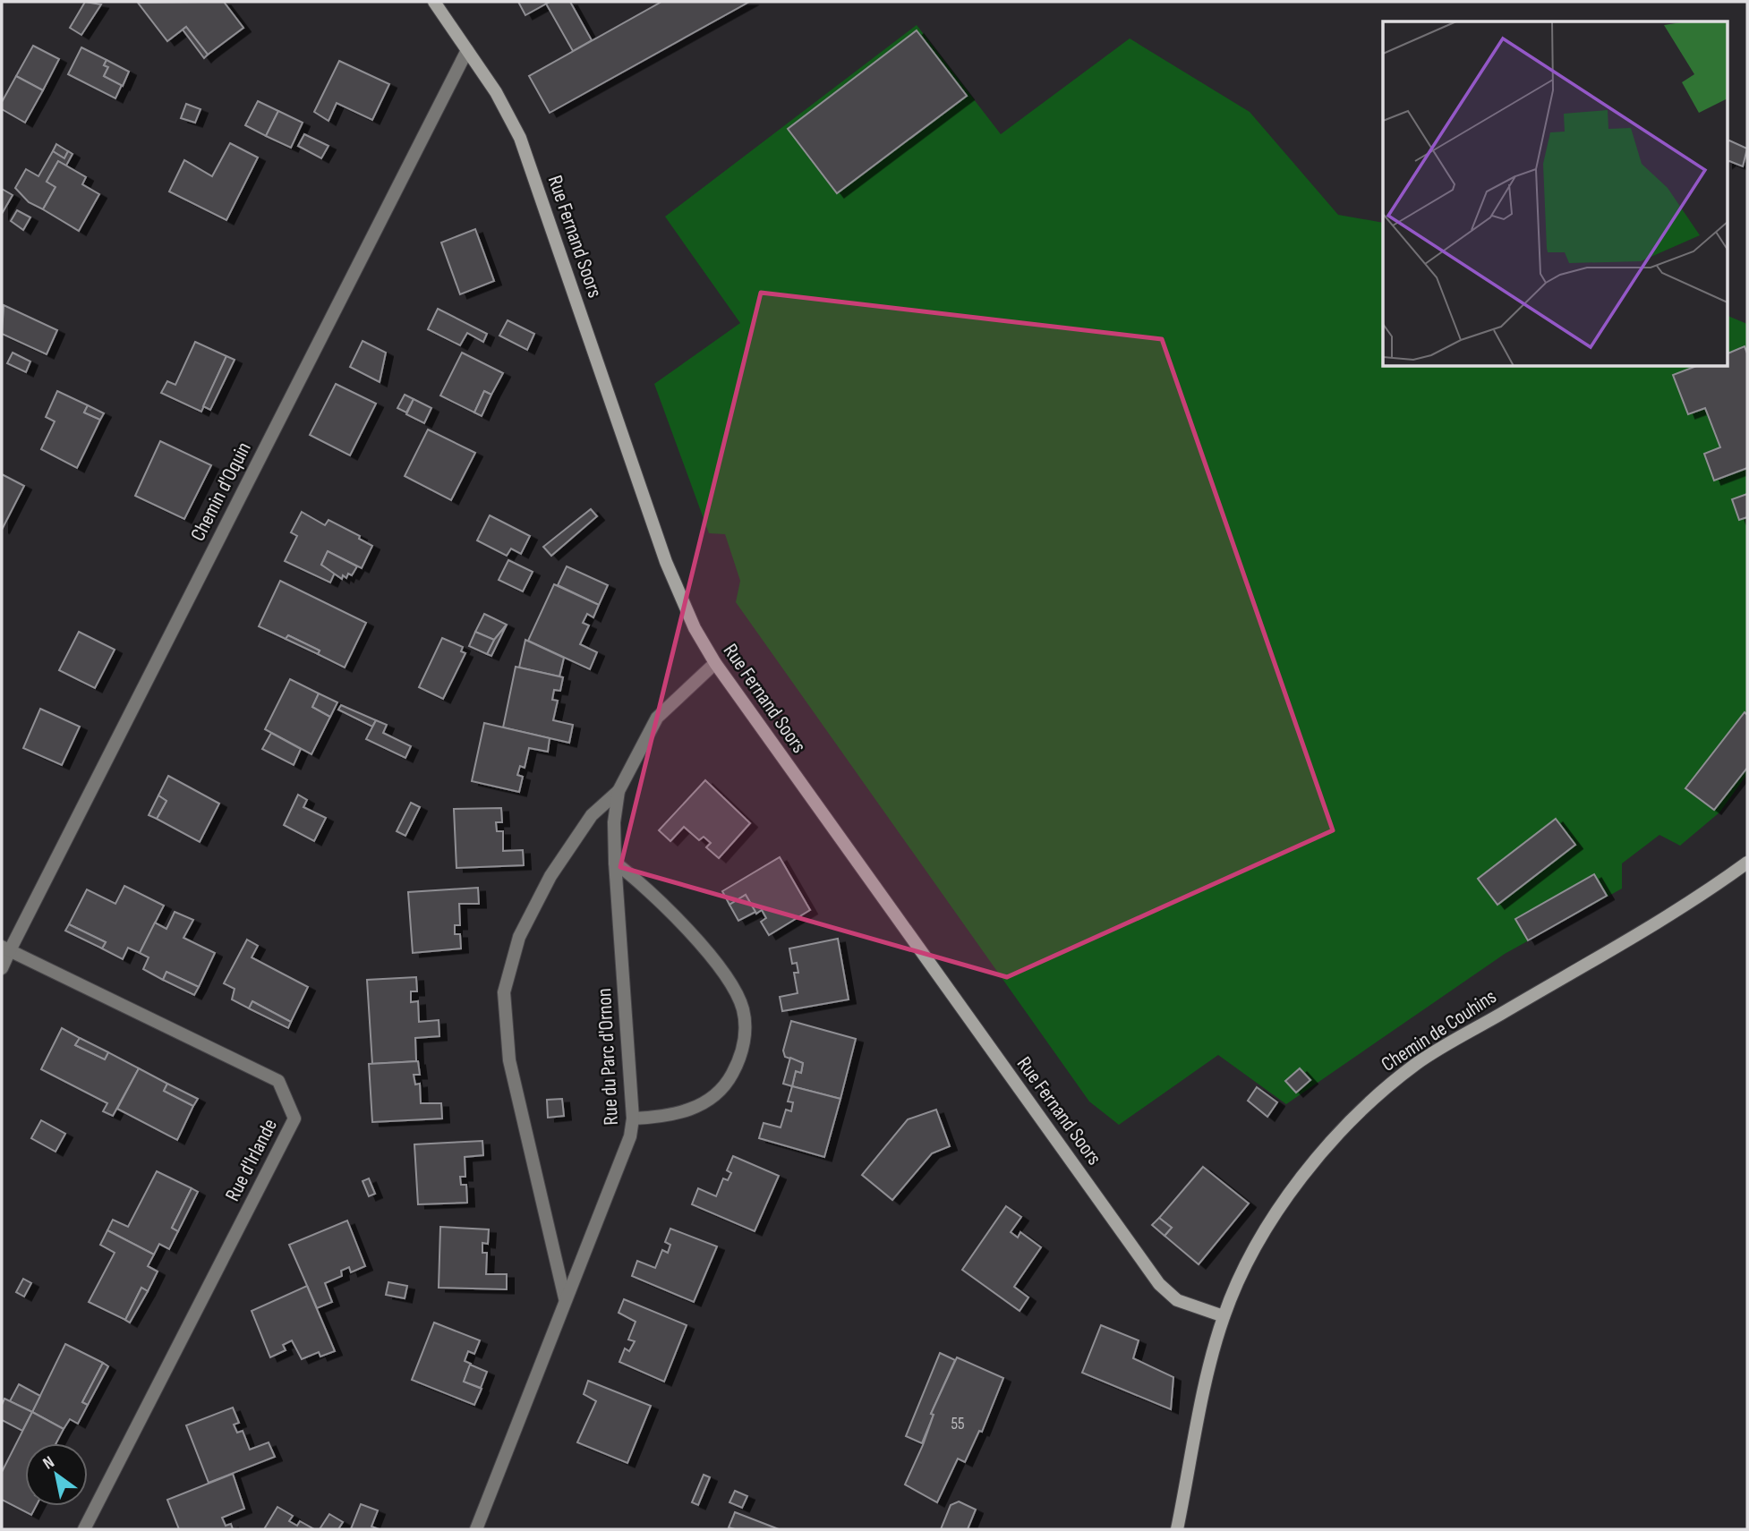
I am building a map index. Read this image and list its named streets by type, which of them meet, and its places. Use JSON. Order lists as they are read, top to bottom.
{
  "streets": {
    "street": [
      "Rue Fernand Soors",
      "Chemin d'Oquin",
      "Chemin de Couhins",
      "Rue du Parc d'Ornon",
      "Rue d'Irlande"
    ]
  },
  "crossings": [
    ["Rue Fernand Soors", "Chemin d'Oquin"],
    ["Rue Fernand Soors", "Chemin de Couhins"],
    ["Rue Fernand Soors", "Rue du Parc d'Ornon"],
    ["Chemin d'Oquin", "Rue d'Irlande"]
  ],
  "house_numbers": ["55"],
  "north": "top left"
}
